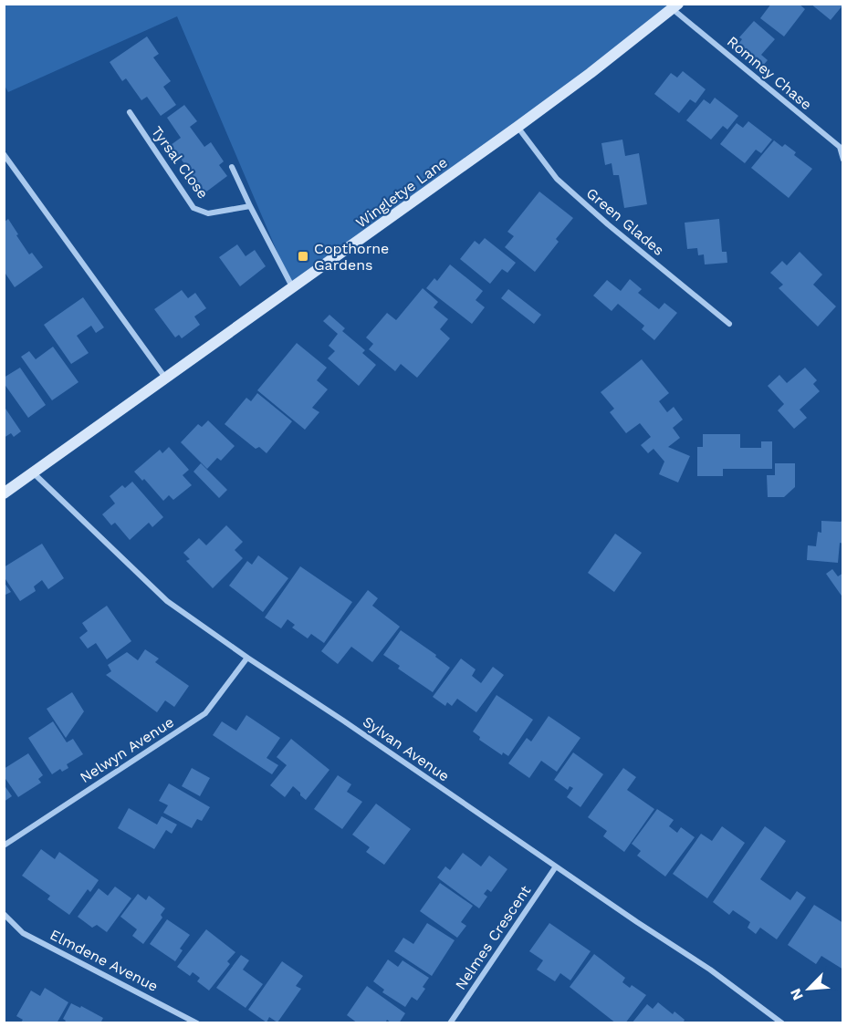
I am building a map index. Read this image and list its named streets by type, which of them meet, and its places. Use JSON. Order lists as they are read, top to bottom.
{
  "streets": {
    "street": [
      "Romney Chase",
      "Tyrsal Close",
      "Wingletye Lane",
      "Green Glades",
      "Sylvan Avenue",
      "Nelwyn Avenue",
      "Nelmes Crescent",
      "Elmdene Avenue"
    ]
  },
  "crossings": [
    ["Romney Chase", "Wingletye Lane"],
    ["Wingletye Lane", "Green Glades"],
    ["Wingletye Lane", "Sylvan Avenue"],
    ["Sylvan Avenue", "Nelwyn Avenue"],
    ["Sylvan Avenue", "Nelmes Crescent"]
  ],
  "places": {
    "transit": ["Copthorne Gardens"]
  },
  "north": "bottom left"
}
